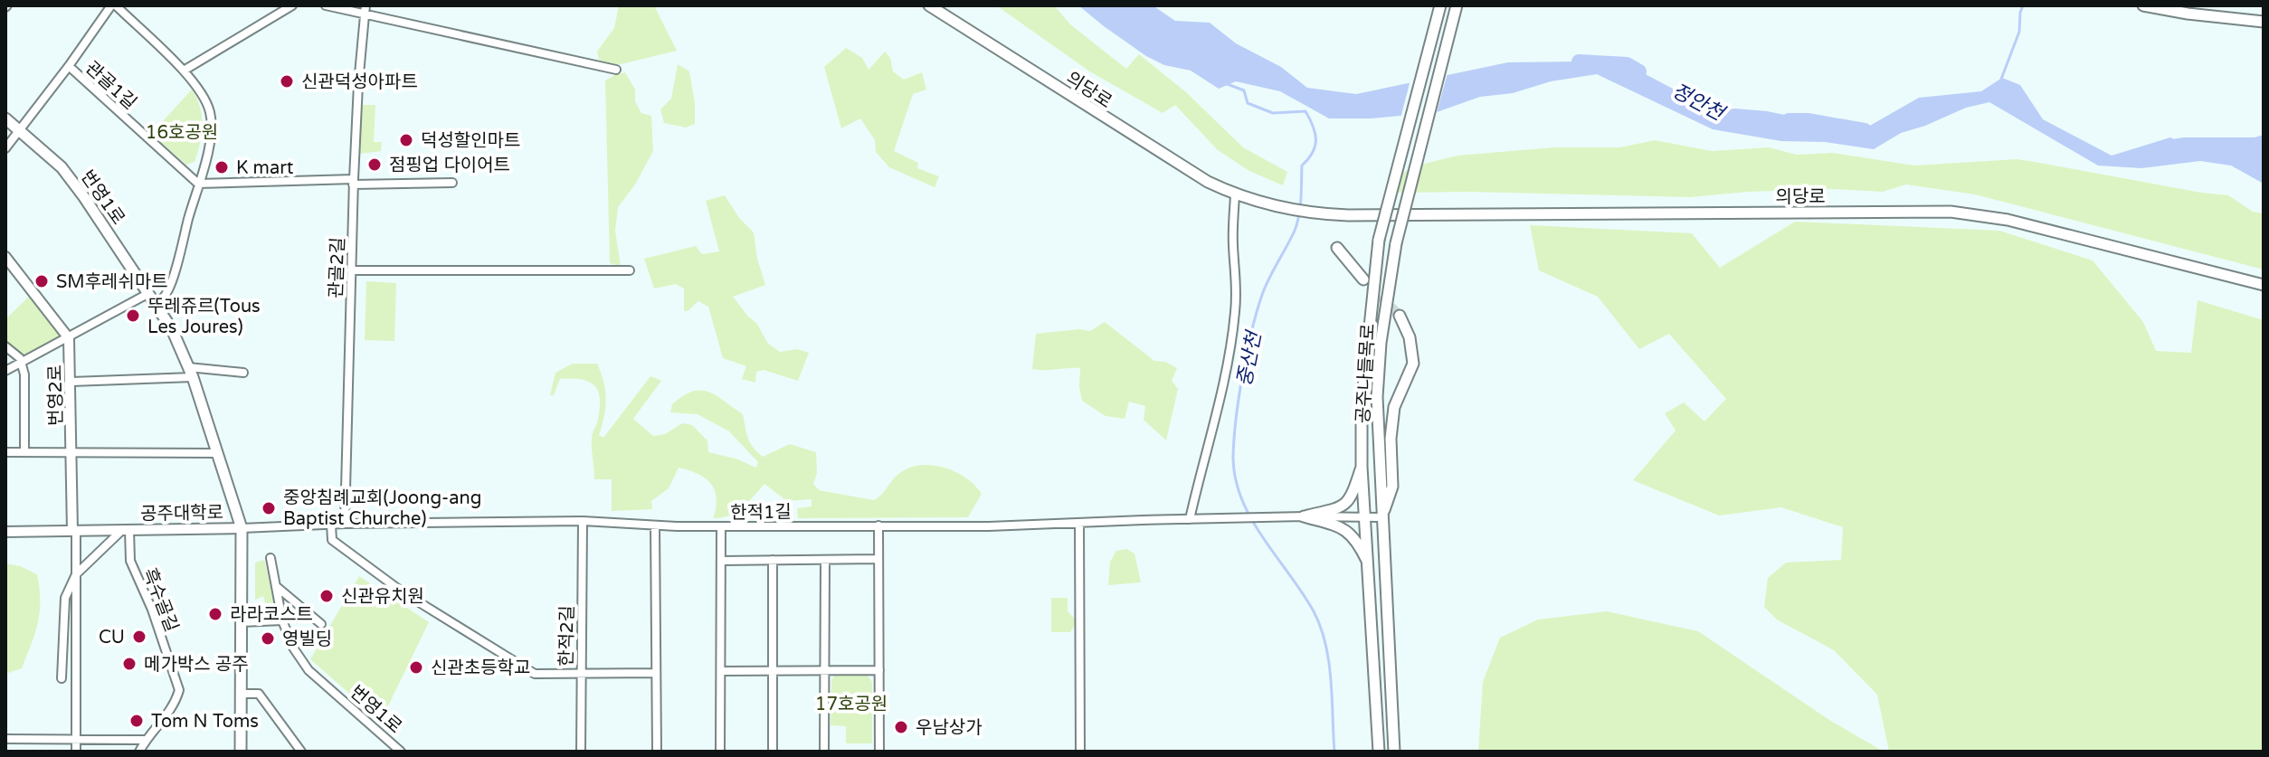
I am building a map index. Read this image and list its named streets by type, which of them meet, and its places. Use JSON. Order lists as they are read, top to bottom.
{
  "streets": {
    "main road": ["의당로", "번영1로", "공주나들목로"],
    "street": [
      "관골1길",
      "관골2길",
      "번영2로",
      "한적1길",
      "공주대학로",
      "흑수골길",
      "한적2길"
    ]
  },
  "crossings": [
    ["관골1길", "번영1로"],
    ["번영1로", "한적1길"],
    ["번영1로", "공주대학로"],
    ["관골2길", "한적1길"],
    ["공주나들목로", "한적1길"],
    ["번영2로", "공주대학로"],
    ["한적1길", "공주대학로"],
    ["한적1길", "한적2길"],
    ["공주대학로", "흑수골길"]
  ],
  "water": ["정안천", "중산천"],
  "parks": ["16호공원", "17호공원"],
  "places": [
    "신관덕성아파트",
    "덕성할인마트",
    "점핑업 다이어트",
    "K mart",
    "SM후레쉬마트",
    "뚜레쥬르(Tous Les Joures)",
    "중앙침례교회(Joong-ang Baptist Churche)",
    "신관유치원",
    "라라코스트",
    "CU",
    "영빌딩",
    "메가박스 공주",
    "신관초등학교",
    "Tom N Toms",
    "우남상가"
  ]
}
